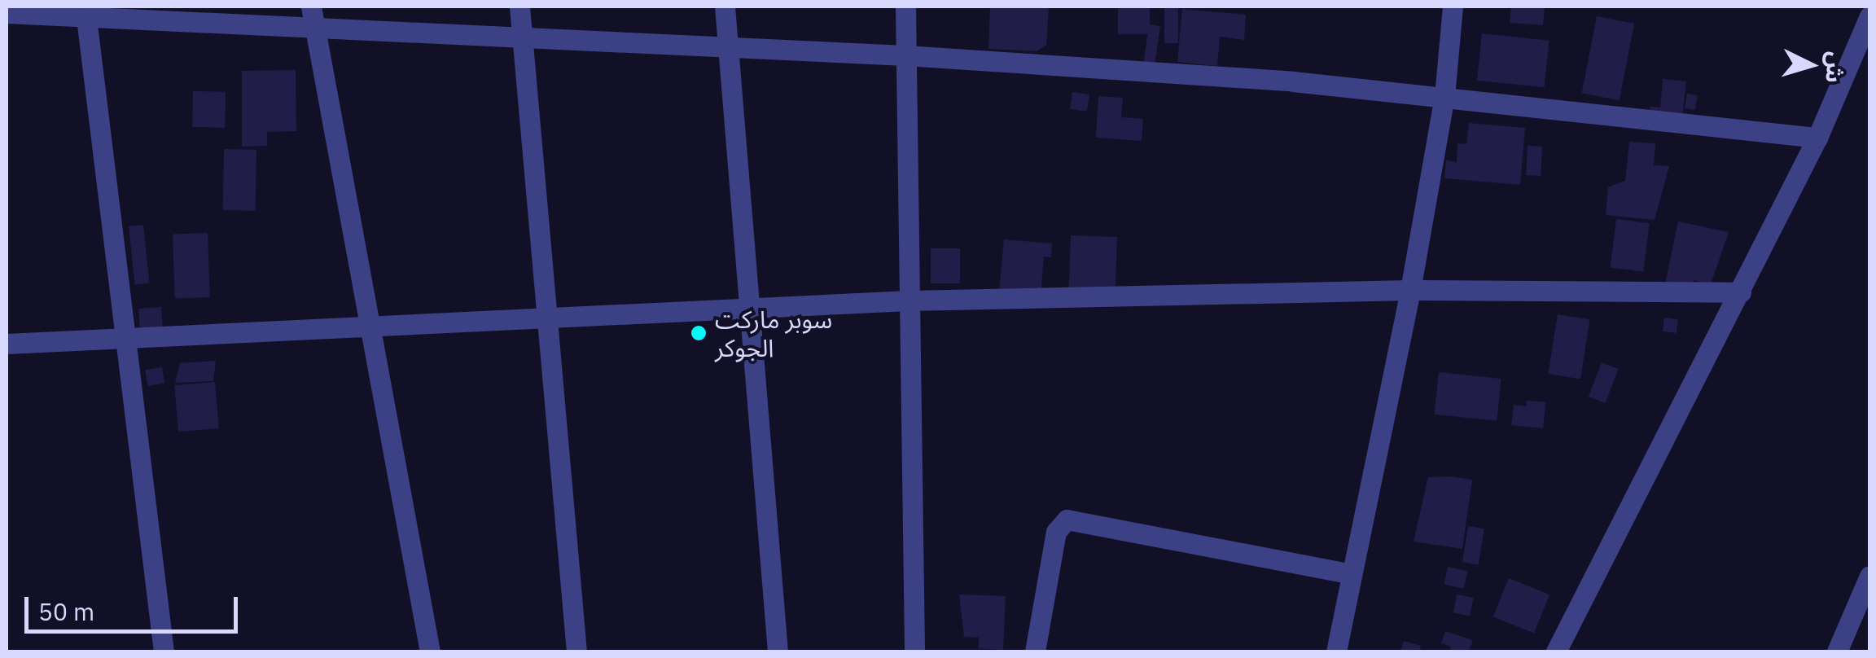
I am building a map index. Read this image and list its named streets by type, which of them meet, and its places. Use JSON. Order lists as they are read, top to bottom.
{
  "places": ["سوبر ماركت الجوكر"],
  "scale_bar": "50 m",
  "north": "right"
}
